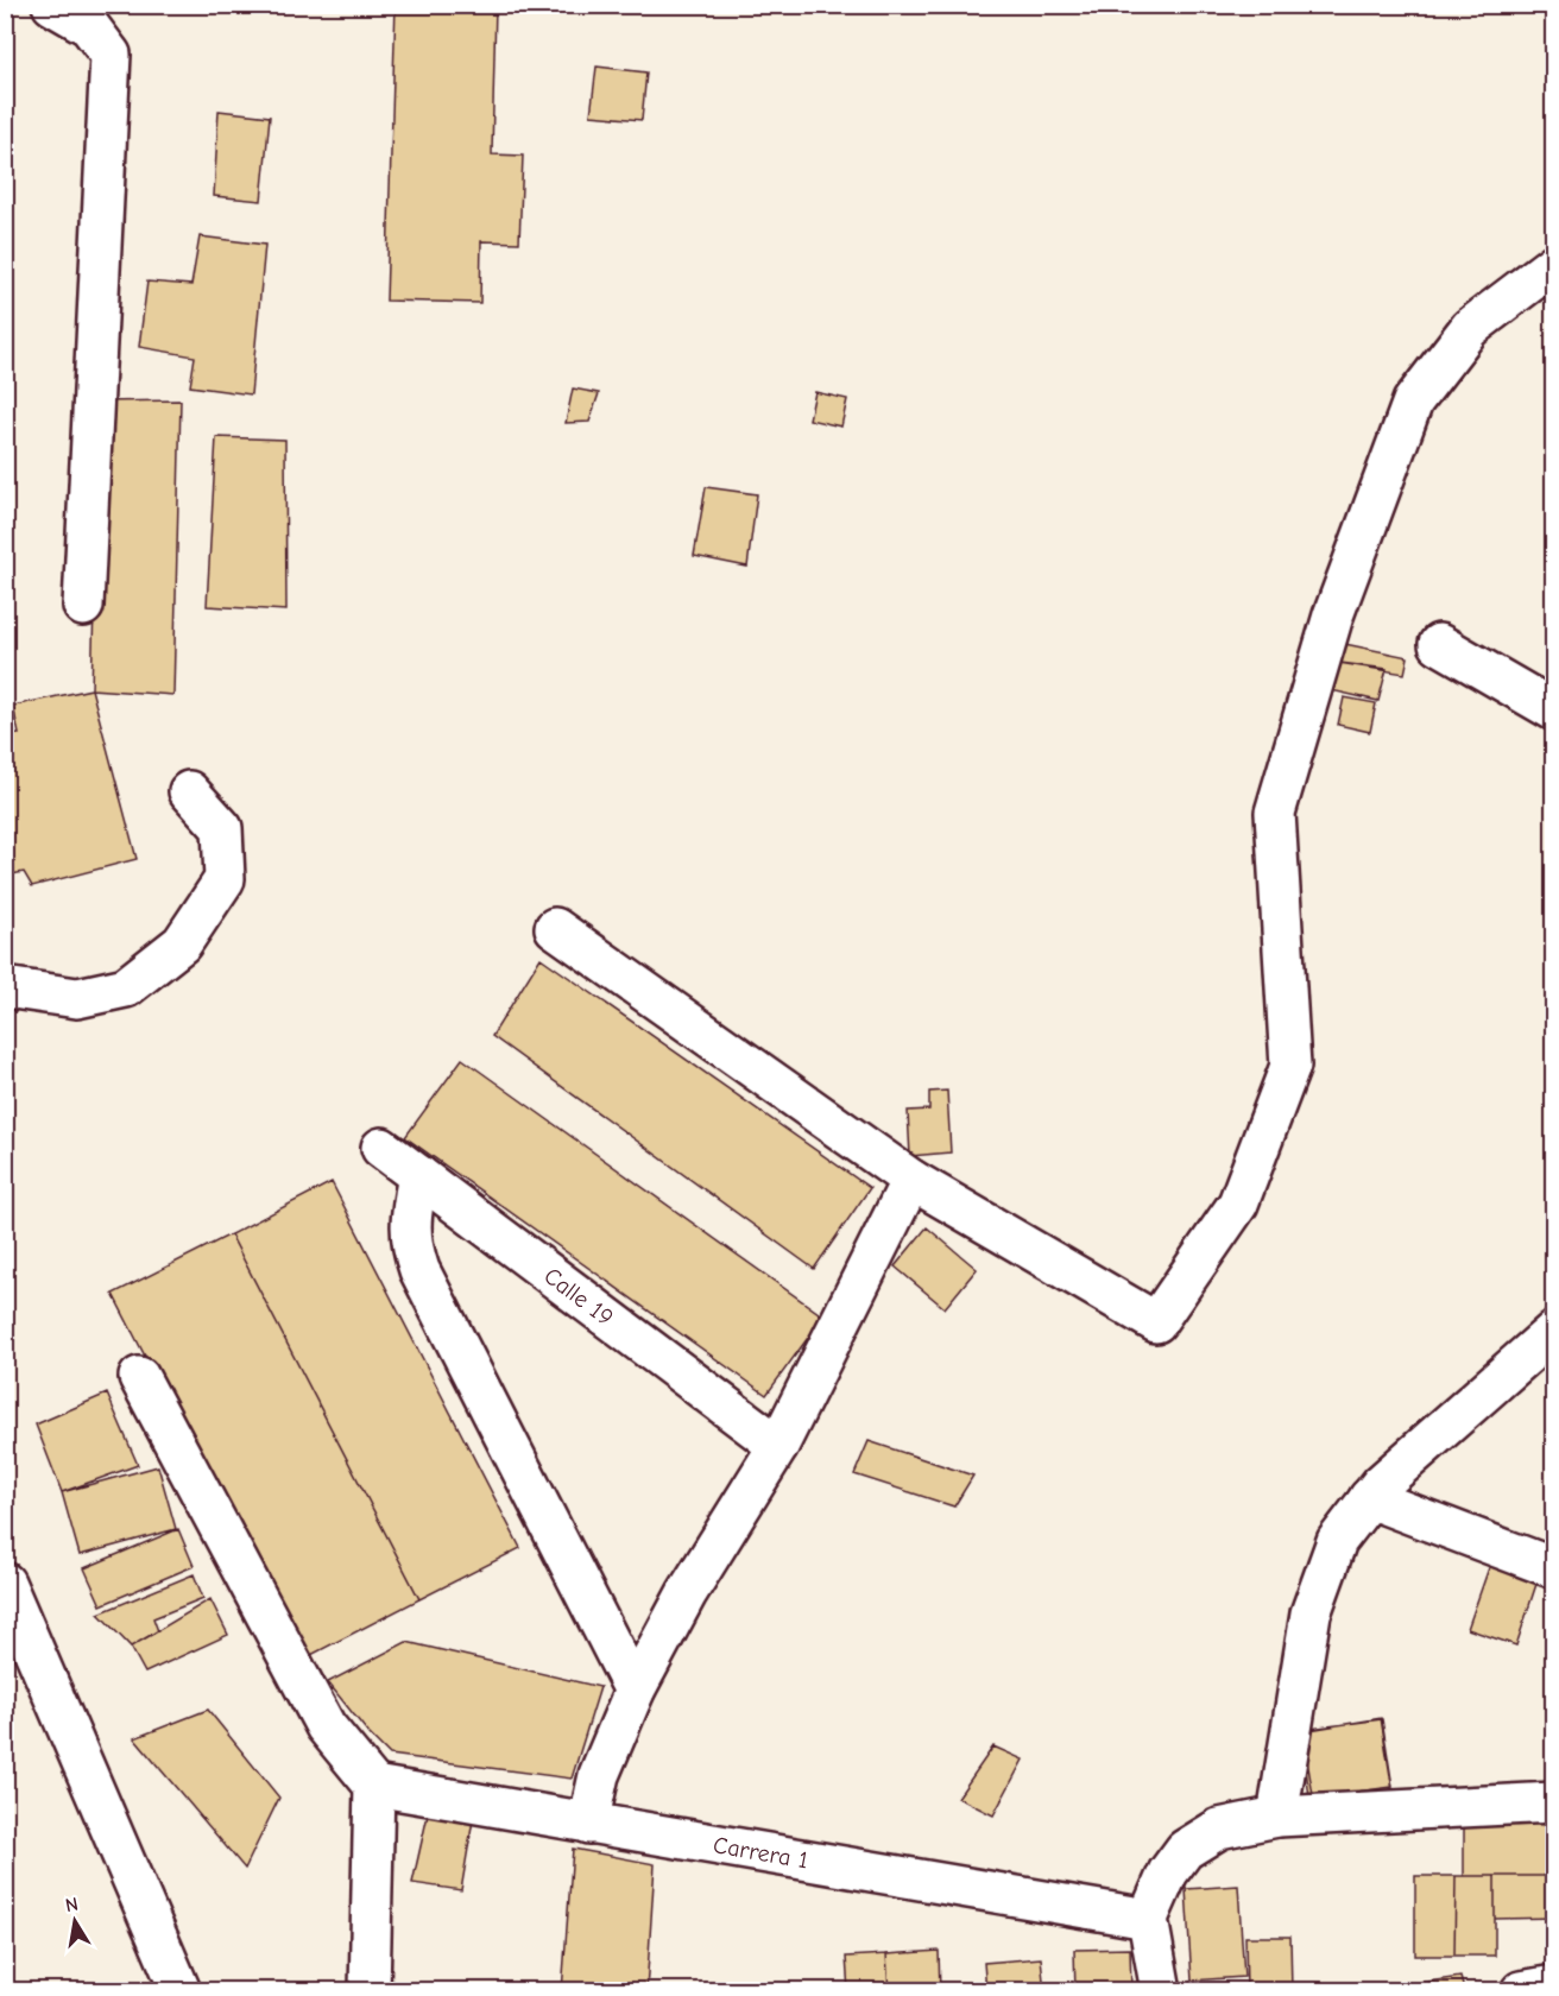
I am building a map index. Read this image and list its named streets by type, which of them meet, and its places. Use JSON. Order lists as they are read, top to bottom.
{
  "streets": {
    "street": ["Calle 19", "Carrera 1"]
  },
  "north": "top"
}
